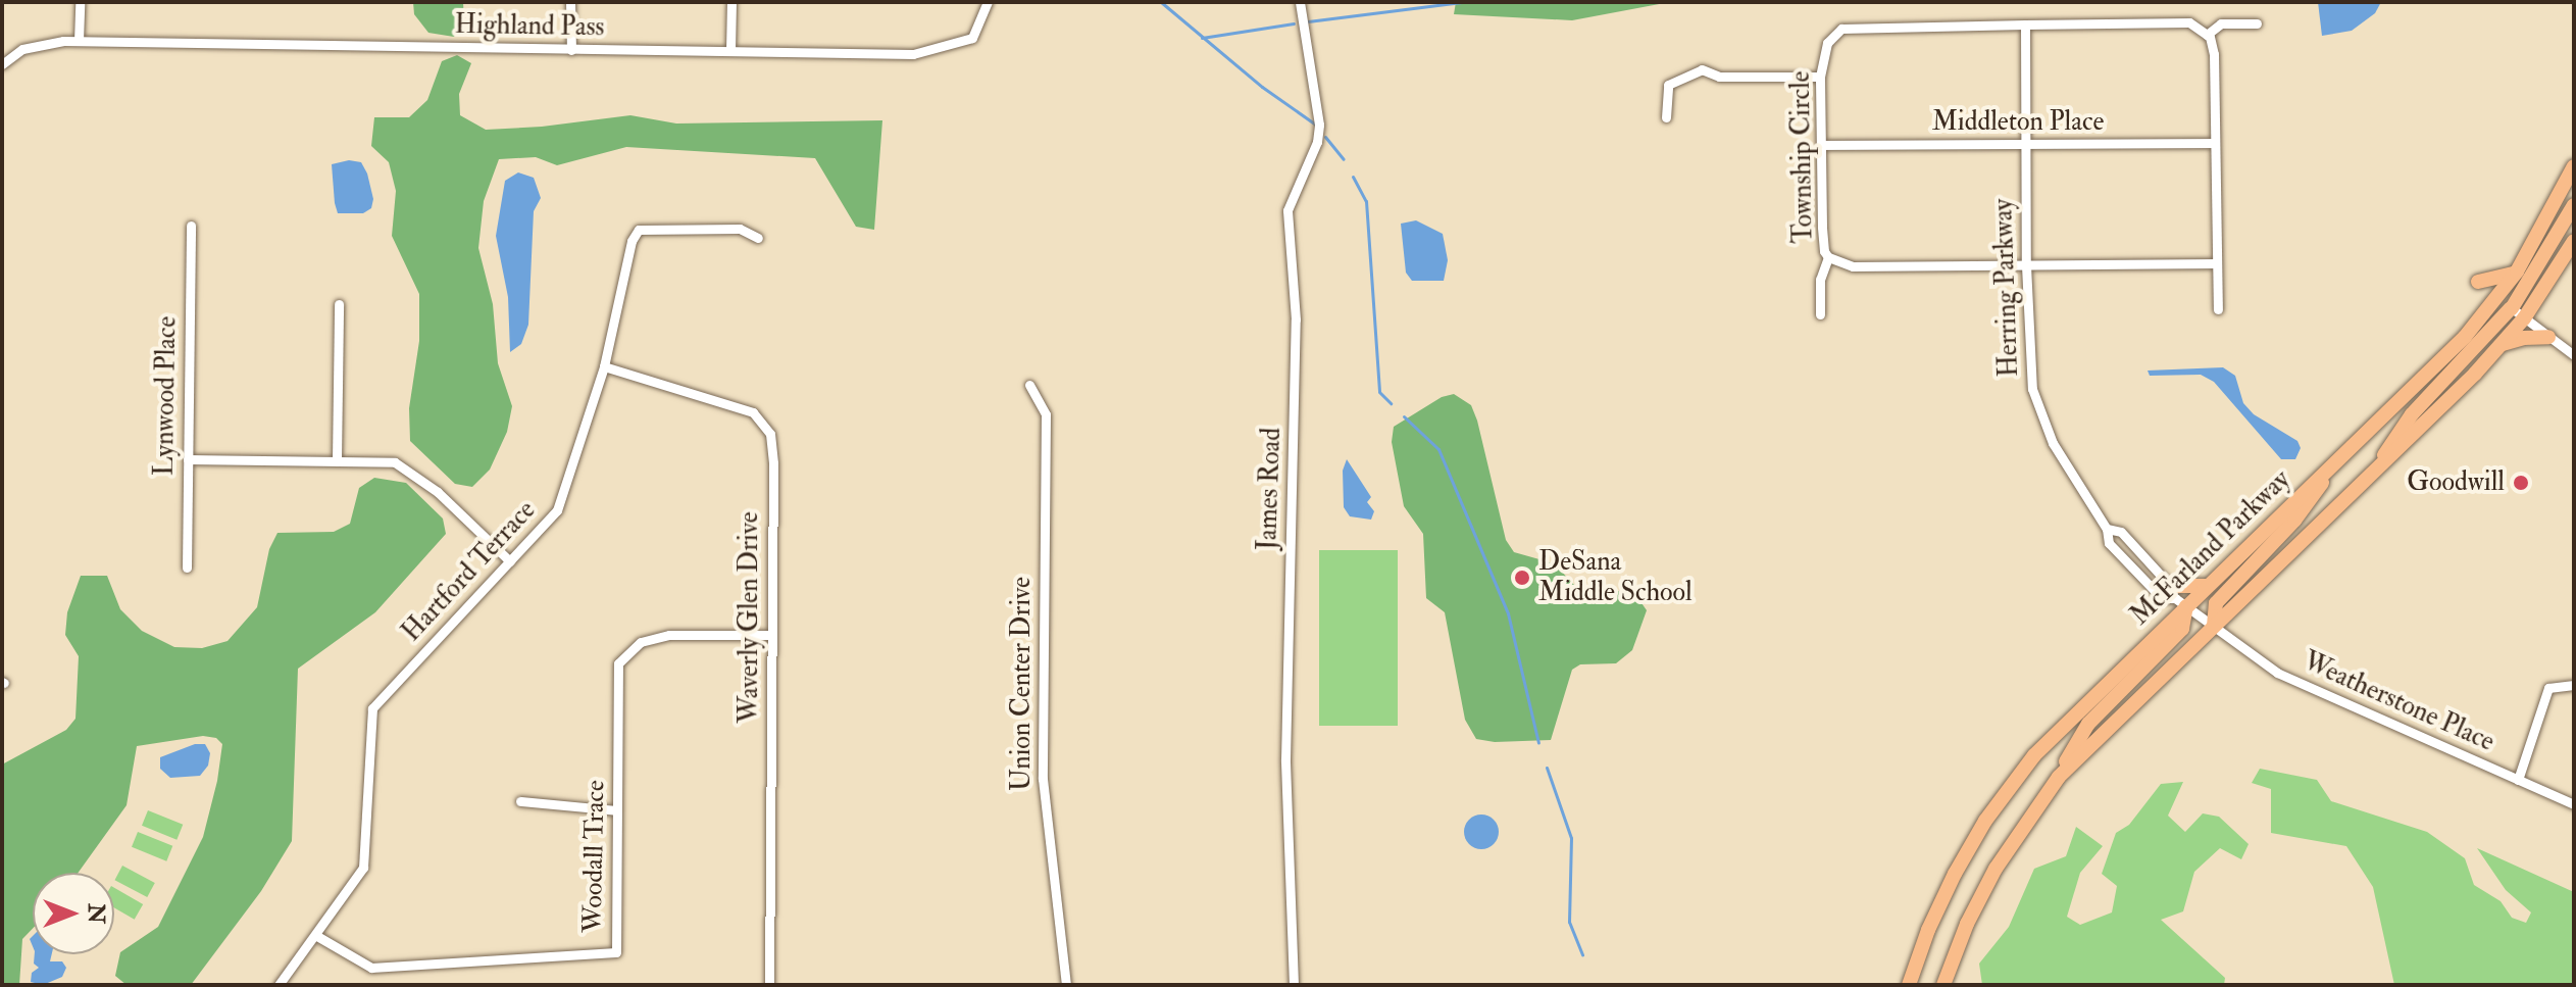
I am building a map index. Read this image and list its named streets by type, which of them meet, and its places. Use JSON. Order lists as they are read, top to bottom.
{
  "streets": {
    "main road": ["McFarland Parkway"],
    "street": [
      "Highland Pass",
      "Middleton Place",
      "Township Circle",
      "Herring Parkway",
      "Lynwood Place",
      "James Road",
      "Hartford Terrace",
      "Waverly Glen Drive",
      "Union Center Drive",
      "Weatherstone Place",
      "Woodall Trace"
    ]
  },
  "crossings": [
    ["Middleton Place", "Township Circle"],
    ["Middleton Place", "Herring Parkway"],
    ["Township Circle", "Herring Parkway"],
    ["Herring Parkway", "McFarland Parkway"],
    ["Herring Parkway", "Weatherstone Place"],
    ["Hartford Terrace", "Waverly Glen Drive"],
    ["Hartford Terrace", "Woodall Trace"],
    ["Waverly Glen Drive", "Woodall Trace"]
  ],
  "places": ["Goodwill", "DeSana Middle School"],
  "north": "right"
}
